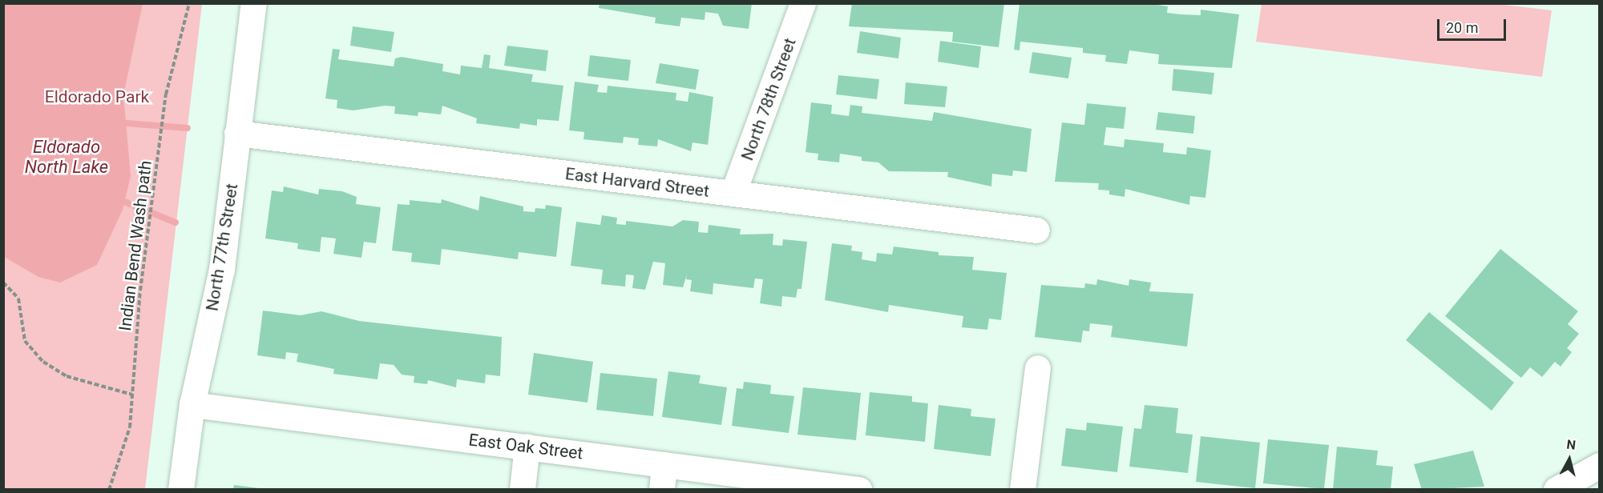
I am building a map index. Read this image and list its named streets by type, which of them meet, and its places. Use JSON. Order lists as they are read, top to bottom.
{
  "streets": {
    "street": [
      "North 78th Street",
      "East Harvard Street",
      "North 77th Street",
      "East Oak Street"
    ],
    "path": ["Indian Bend Wash path"]
  },
  "crossings": [
    ["North 78th Street", "East Harvard Street"],
    ["East Harvard Street", "North 77th Street"],
    ["North 77th Street", "East Oak Street"]
  ],
  "water": ["Eldorado North Lake"],
  "parks": ["Eldorado Park"],
  "scale_bar": "20 m",
  "north": "top"
}
